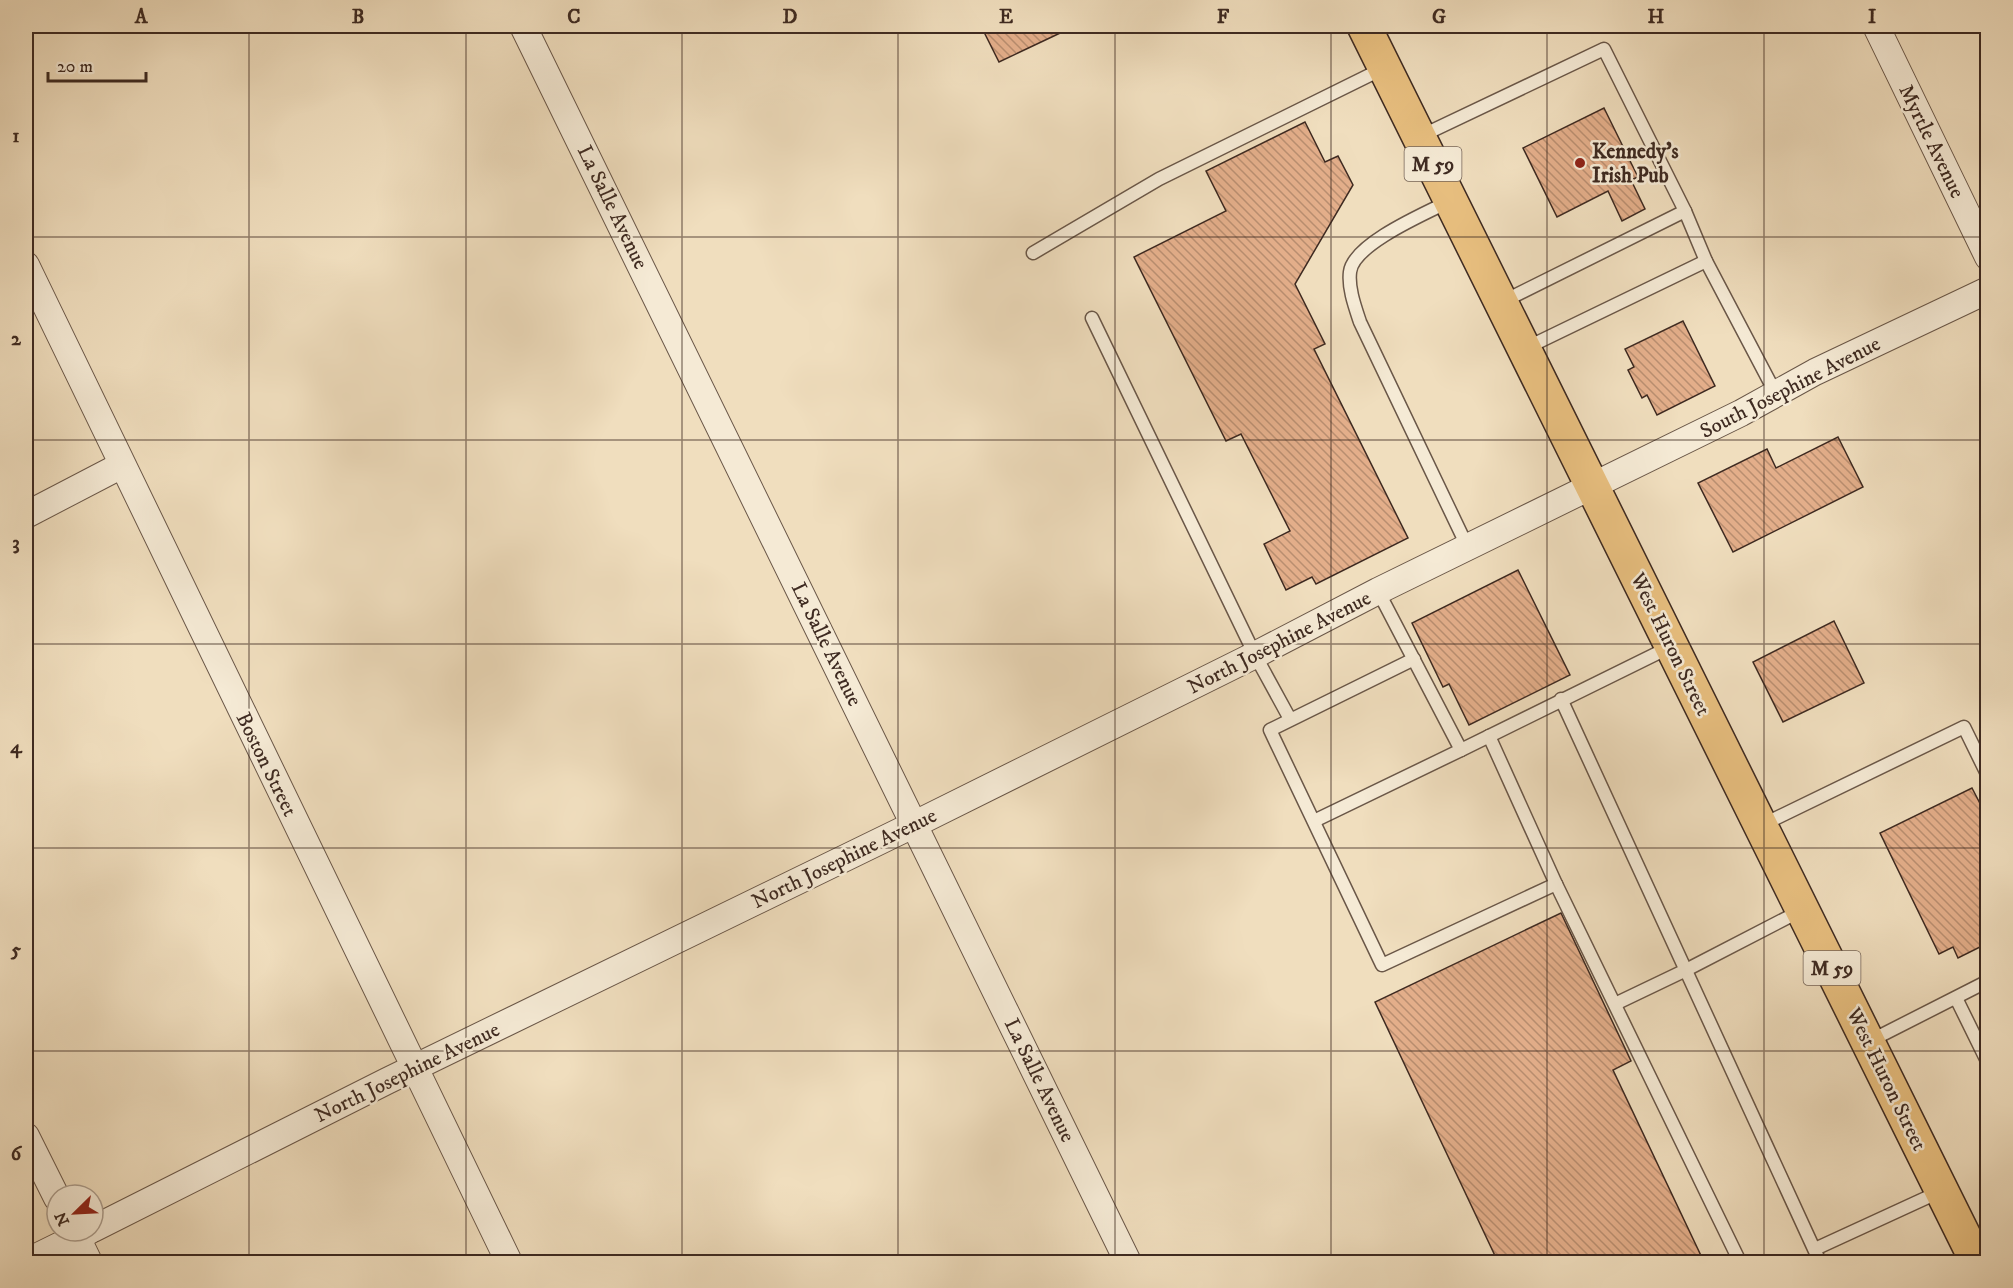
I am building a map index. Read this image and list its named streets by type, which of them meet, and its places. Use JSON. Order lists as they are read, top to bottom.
{
  "streets": {
    "highway": ["M 59", "West Huron Street"],
    "street": [
      "Myrtle Avenue",
      "La Salle Avenue",
      "South Josephine Avenue",
      "North Josephine Avenue",
      "Boston Street"
    ]
  },
  "crossings": [
    ["La Salle Avenue", "North Josephine Avenue"],
    ["South Josephine Avenue", "North Josephine Avenue"],
    ["South Josephine Avenue", "West Huron Street"],
    ["North Josephine Avenue", "West Huron Street"],
    ["North Josephine Avenue", "Boston Street"]
  ],
  "places": ["Kennedy's Irish Pub"],
  "scale_bar": "20 m",
  "north": "bottom left",
  "grid": {
    "columns": [
      "A",
      "B",
      "C",
      "D",
      "E",
      "F",
      "G",
      "H",
      "I"
    ],
    "rows": [
      "1",
      "2",
      "3",
      "4",
      "5",
      "6"
    ]
  }
}
